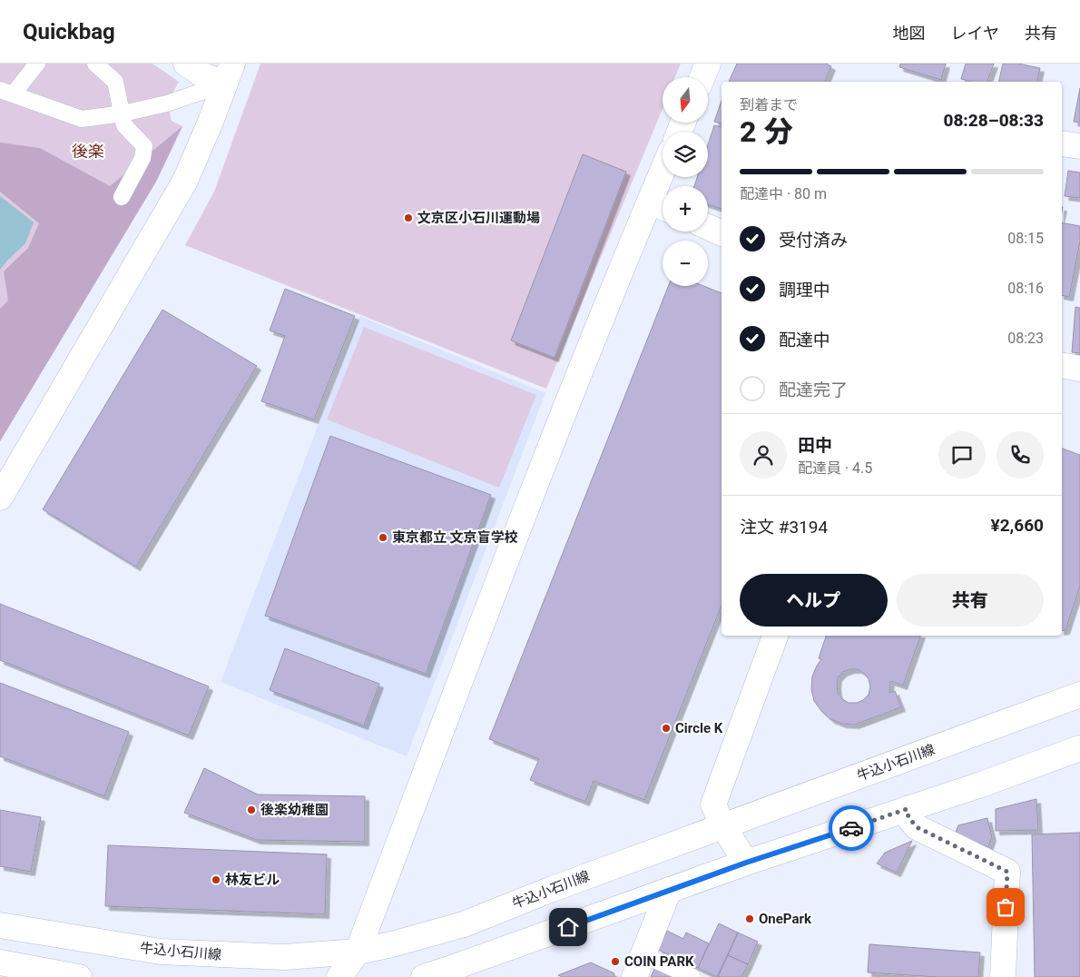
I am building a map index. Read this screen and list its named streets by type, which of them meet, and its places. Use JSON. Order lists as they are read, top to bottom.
{
  "streets": {
    "street": ["牛込小石川線"]
  },
  "districts": ["後楽"],
  "places": [
    "文京区小石川運動場",
    "東京都立 文京盲学校",
    "Circle K",
    "後楽幼稚園",
    "林友ビル",
    "OnePark",
    "COIN PARK"
  ],
  "north": "bottom",
  "page": {
    "header": "Quickbag",
    "nav": ["地図", "レイヤ", "共有"],
    "map_buttons": ["+", "−"],
    "heading": ["2 分", "到着まで", "08:28–08:33"],
    "panel": [
      "田中",
      "配達員 · 4.5",
      "注文 #3194",
      "¥2,660"
    ],
    "bar": "配達中 · 80 m",
    "list": [
      ["受付済み", "08:15"],
      ["調理中", "08:16"],
      ["配達中", "08:23"],
      "配達完了"
    ],
    "buttons": ["ヘルプ", "共有"]
  }
}
